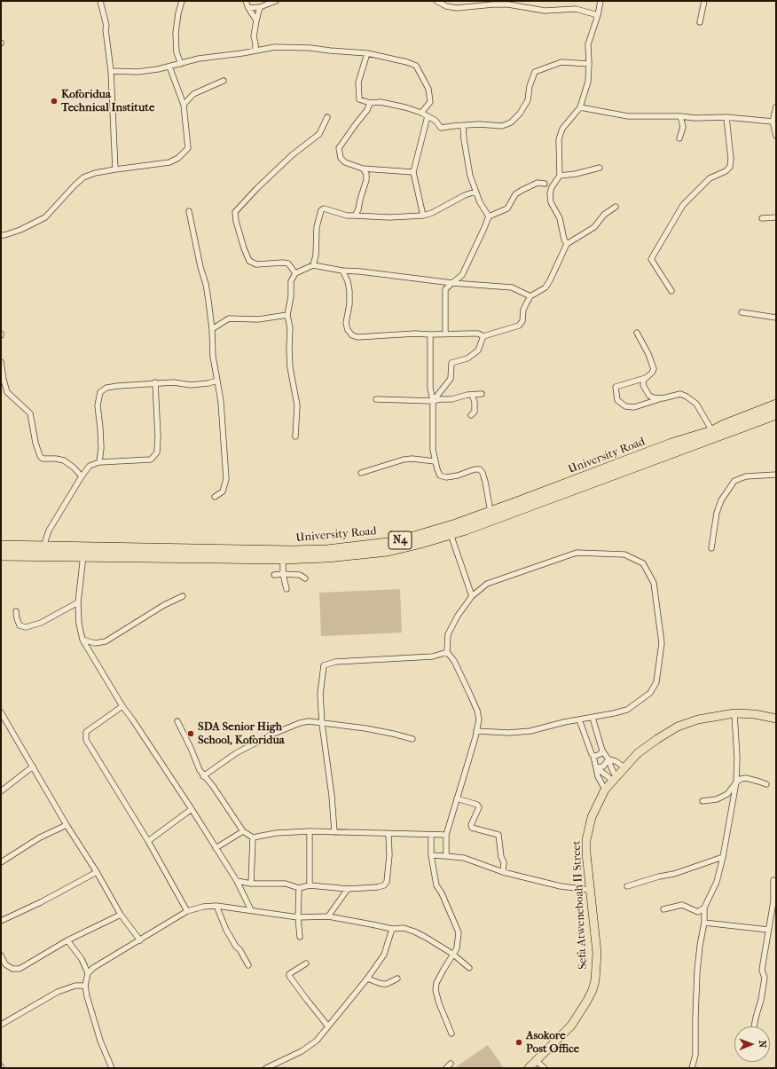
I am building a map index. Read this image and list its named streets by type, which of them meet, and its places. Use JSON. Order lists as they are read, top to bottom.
{
  "streets": {
    "highway": ["University Road", "N4"],
    "main road": ["Sefa Atweneboah II Street"]
  },
  "places": ["Koforidua Technical Institute", "SDA Senior High School, Koforidua", "Asokore Post Office"],
  "north": "right"
}
